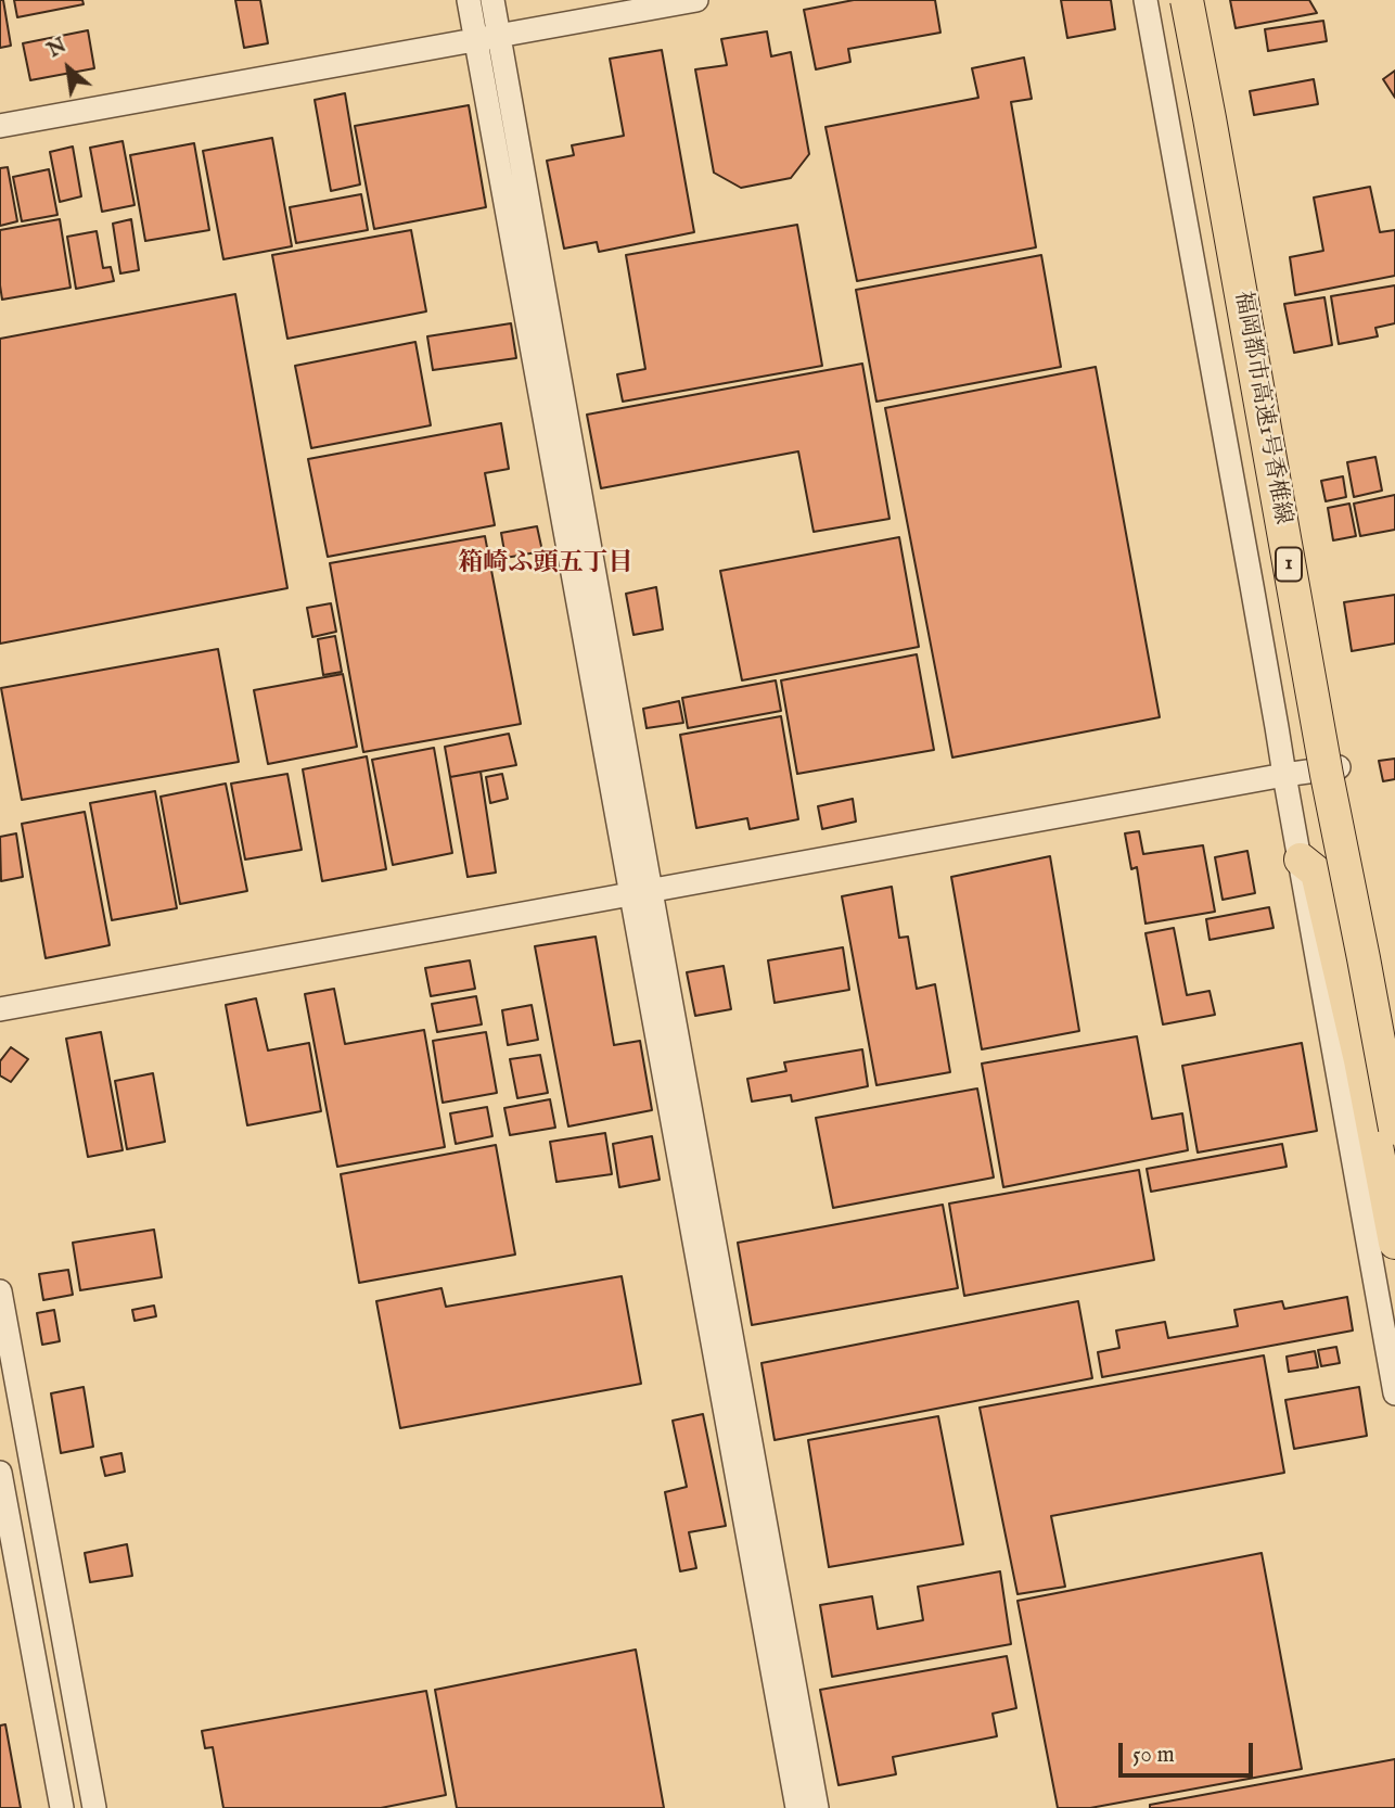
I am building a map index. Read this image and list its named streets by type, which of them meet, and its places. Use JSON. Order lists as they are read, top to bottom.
{
  "streets": {
    "highway": ["福岡都市高速1号香椎線", "1"]
  },
  "districts": ["箱崎ふ頭五丁目"],
  "scale_bar": "50 m",
  "north": "top left"
}
